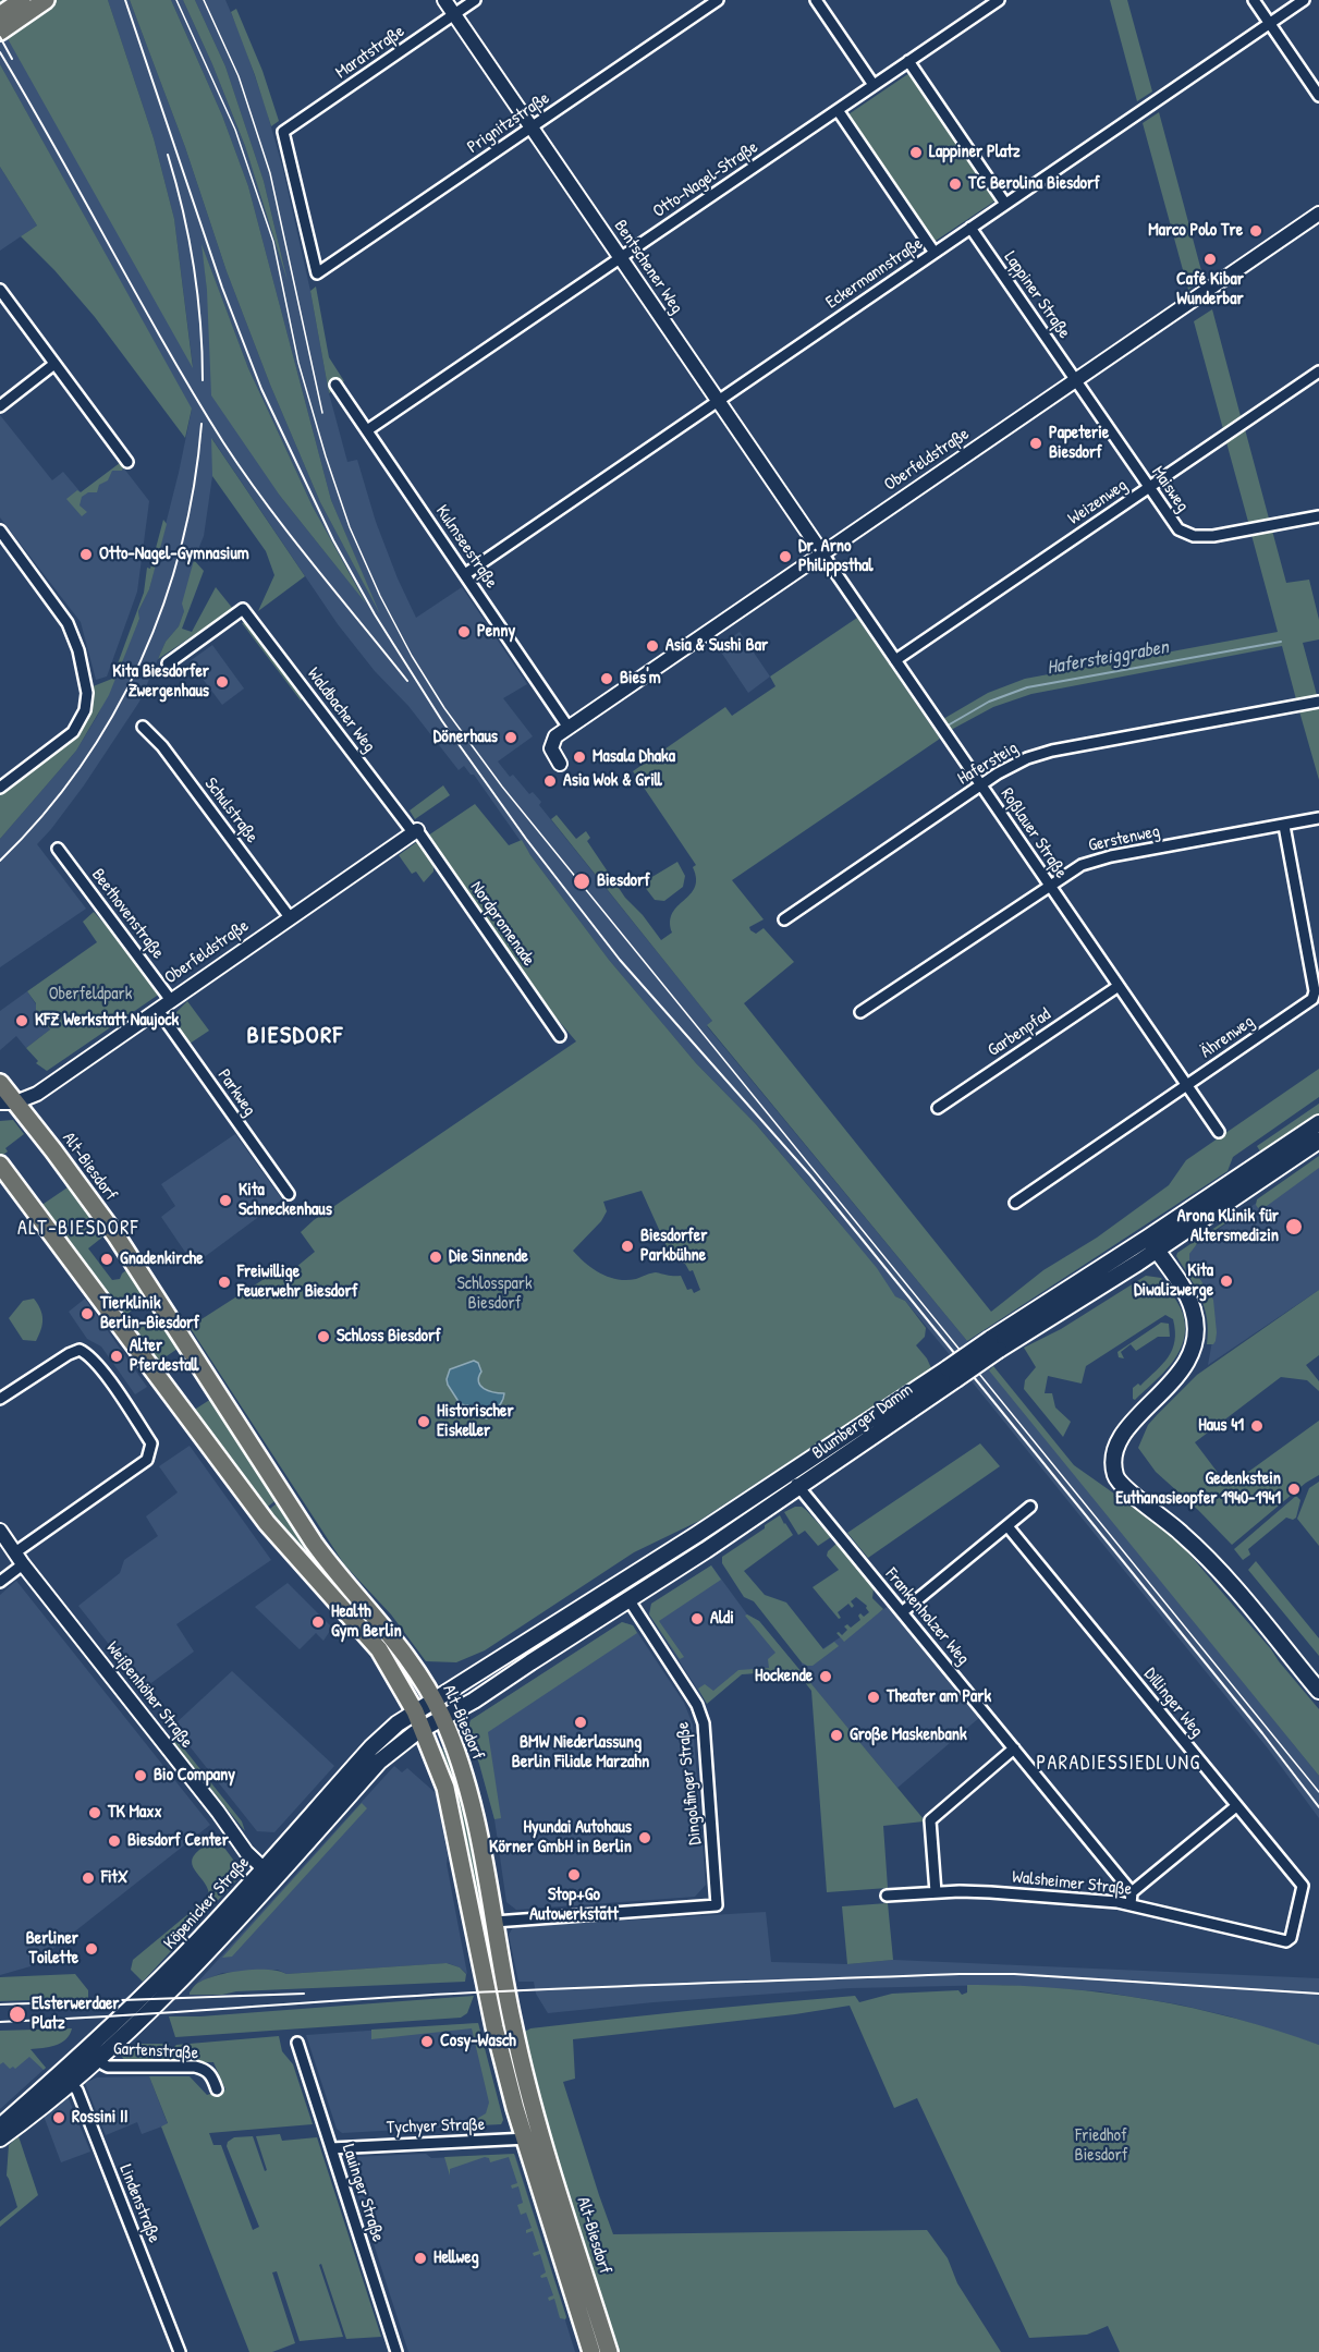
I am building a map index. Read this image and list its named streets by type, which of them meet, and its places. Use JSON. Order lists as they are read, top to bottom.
{
  "streets": {
    "main road": ["Alt-Biesdorf", "Blumberger Damm", "Köpenicker Straße"],
    "street": [
      "Maratstraße",
      "Prignitzstraße",
      "Otto-Nagel-Straße",
      "Bentschener Weg",
      "Eckermannstraße",
      "Lappiner Straße",
      "Oberfeldstraße",
      "Maisweg",
      "Weizenweg",
      "Kulmseestraße",
      "Waldbacher Weg",
      "Hafersteig",
      "Schulstraße",
      "Roßlauer Straße",
      "Gerstenweg",
      "Beethovenstraße",
      "Nordpromenade",
      "Garbenpfad",
      "Ährenweg",
      "Parkweg",
      "Frankenholzer Weg",
      "Weißenhöher Straße",
      "Dillinger Weg",
      "Dingolfinger Straße",
      "Walsheimer Straße",
      "Gartenstraße",
      "Tychyer Straße",
      "Lauinger Straße",
      "Lindenstraße"
    ]
  },
  "crossings": [
    ["Maratstraße", "Prignitzstraße"],
    ["Maratstraße", "Bentschener Weg"],
    ["Prignitzstraße", "Bentschener Weg"],
    ["Otto-Nagel-Straße", "Bentschener Weg"],
    ["Otto-Nagel-Straße", "Kulmseestraße"],
    ["Bentschener Weg", "Eckermannstraße"],
    ["Bentschener Weg", "Oberfeldstraße"],
    ["Bentschener Weg", "Roßlauer Straße"],
    ["Eckermannstraße", "Lappiner Straße"],
    ["Eckermannstraße", "Kulmseestraße"],
    ["Lappiner Straße", "Oberfeldstraße"],
    ["Lappiner Straße", "Maisweg"],
    ["Oberfeldstraße", "Maisweg"],
    ["Oberfeldstraße", "Kulmseestraße"],
    ["Oberfeldstraße", "Waldbacher Weg"],
    ["Oberfeldstraße", "Schulstraße"],
    ["Oberfeldstraße", "Roßlauer Straße"],
    ["Oberfeldstraße", "Beethovenstraße"],
    ["Oberfeldstraße", "Nordpromenade"],
    ["Oberfeldstraße", "Parkweg"],
    ["Oberfeldstraße", "Alt-Biesdorf"],
    ["Maisweg", "Weizenweg"],
    ["Weizenweg", "Roßlauer Straße"],
    ["Waldbacher Weg", "Nordpromenade"],
    ["Hafersteig", "Roßlauer Straße"],
    ["Roßlauer Straße", "Gerstenweg"],
    ["Roßlauer Straße", "Garbenpfad"],
    ["Roßlauer Straße", "Ährenweg"],
    ["Gerstenweg", "Ährenweg"],
    ["Alt-Biesdorf", "Blumberger Damm"],
    ["Alt-Biesdorf", "Dingolfinger Straße"],
    ["Alt-Biesdorf", "Köpenicker Straße"],
    ["Alt-Biesdorf", "Tychyer Straße"],
    ["Blumberger Damm", "Frankenholzer Weg"],
    ["Blumberger Damm", "Dingolfinger Straße"],
    ["Blumberger Damm", "Köpenicker Straße"],
    ["Weißenhöher Straße", "Köpenicker Straße"],
    ["Dillinger Weg", "Walsheimer Straße"],
    ["Köpenicker Straße", "Gartenstraße"],
    ["Köpenicker Straße", "Lindenstraße"],
    ["Tychyer Straße", "Lauinger Straße"]
  ],
  "districts": ["BIESDORF", "ALT-BIESDORF", "PARADIESSIEDLUNG"],
  "water": ["Hafersteiggraben"],
  "parks": ["Oberfeldpark", "Schlosspark Biesdorf", "Friedhof Biesdorf"],
  "places": [
    "Lappiner Platz",
    "TC Berolina Biesdorf",
    "Marco Polo Tre",
    "Café Kibar Wunderbar",
    "Papeterie Biesdorf",
    "Otto-Nagel-Gymnasium",
    "Dr. Arno Philippsthal",
    "Penny",
    "Asia & Sushi Bar",
    "Bies'm",
    "Kita Biesdorfer Zwergenhaus",
    "Dönerhaus",
    "Masala Dhaka",
    "Asia Wok & Grill",
    "Biesdorf",
    "KFZ Werkstatt Naujock",
    "Kita Schneckenhaus",
    "Arona Klinik für Altersmedizin",
    "Biesdorfer Parkbühne",
    "Die Sinnende",
    "Gnadenkirche",
    "Kita Diwalizwerge",
    "Freiwillige Feuerwehr Biesdorf",
    "Tierklinik Berlin-Biesdorf",
    "Schloss Biesdorf",
    "Alter Pferdestall",
    "Historischer Eiskeller",
    "Haus 41",
    "Gedenkstein Euthanasieopfer 1940-1941",
    "Aldi",
    "Health Gym Berlin",
    "Hockende",
    "Theater am Park",
    "BMW Niederlassung Berlin Filiale Marzahn",
    "Große Maskenbank",
    "Bio Company",
    "TK Maxx",
    "Hyundai Autohaus Körner GmbH in Berlin",
    "Biesdorf Center",
    "Stop+Go Autowerkstatt",
    "FitX",
    "Berliner Toilette",
    "Elsterwerdaer Platz",
    "Cosy-Wasch",
    "Rossini II",
    "Hellweg"
  ]
}
